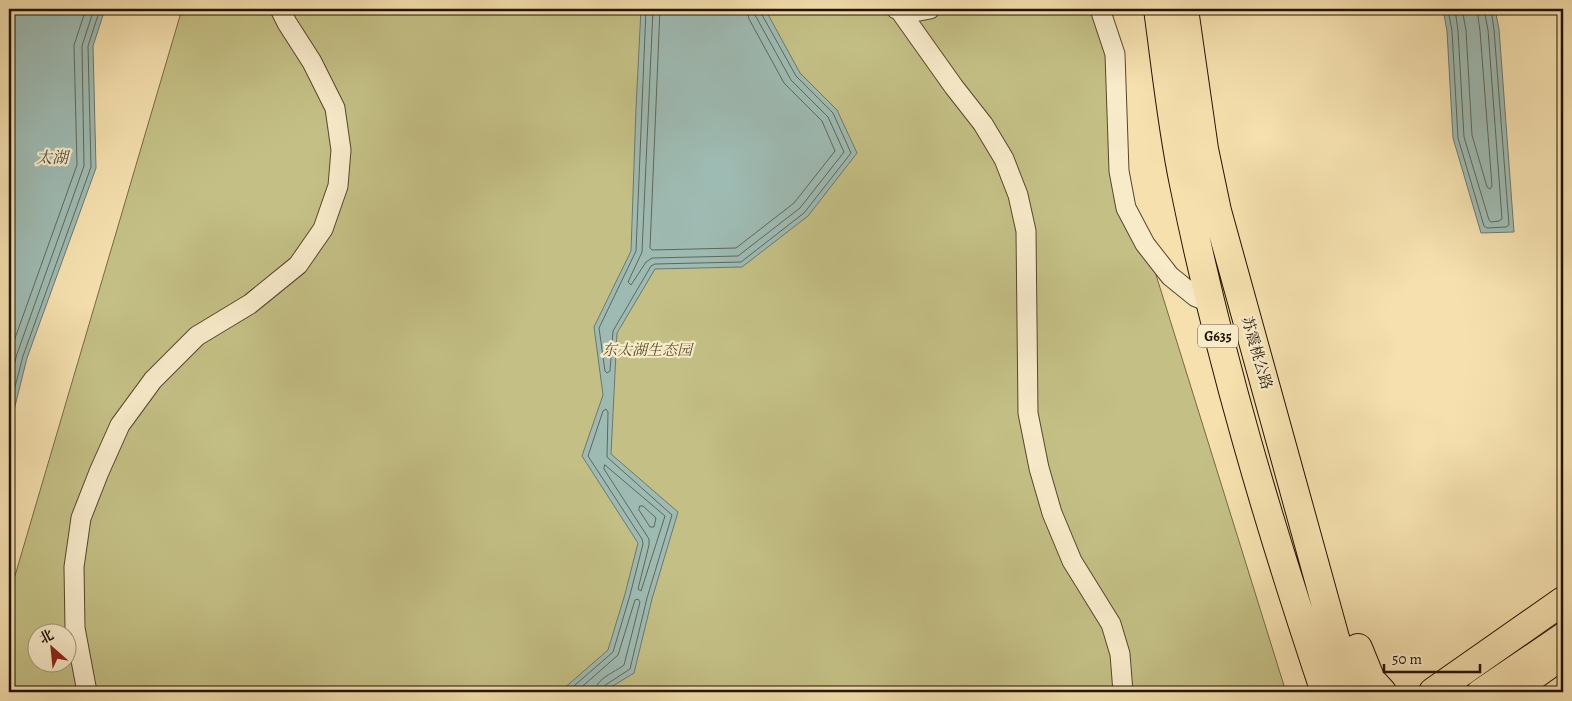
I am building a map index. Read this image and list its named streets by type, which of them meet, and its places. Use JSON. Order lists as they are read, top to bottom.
{
  "streets": {
    "highway": ["G635", "苏震桃公路"]
  },
  "water": ["太湖"],
  "parks": ["东太湖生态园"],
  "scale_bar": "50 m",
  "north": "top left"
}
